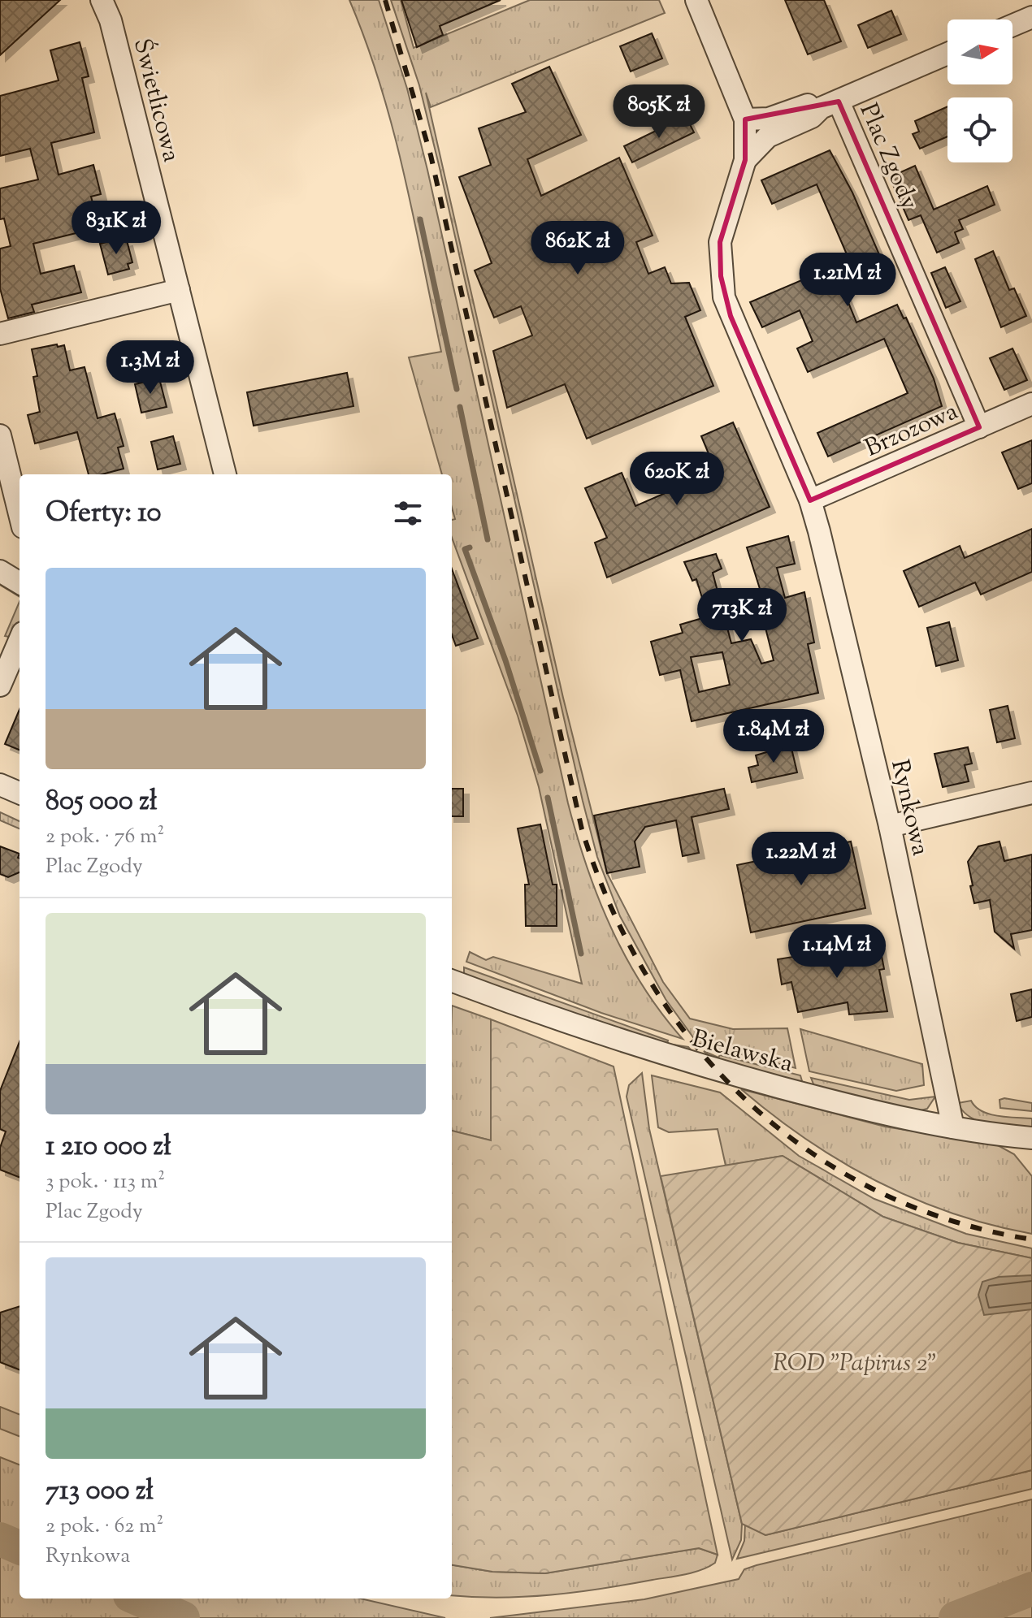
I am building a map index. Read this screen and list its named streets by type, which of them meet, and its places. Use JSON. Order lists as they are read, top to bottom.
{
  "streets": {
    "street": [
      "Świetlicowa",
      "Plac Zgody",
      "Brzozowa",
      "Rynkowa",
      "Bielawska"
    ]
  },
  "crossings": [
    ["Plac Zgody", "Brzozowa"],
    ["Plac Zgody", "Rynkowa"],
    ["Brzozowa", "Rynkowa"],
    ["Rynkowa", "Bielawska"]
  ],
  "parks": ["ROD \"Papirus 2\""],
  "north": "right",
  "page": {
    "price": [
      "805K zł",
      "831K zł",
      "862K zł",
      "1.21M zł",
      "1.3M zł",
      "620K zł",
      "713K zł",
      "1.84M zł",
      "1.22M zł",
      "1.14M zł"
    ],
    "heading": "Oferty: 10",
    "list": [
      {
        "name": "805 000 zł",
        "note": "2 pok. · 76 m² · Plac Zgody"
      },
      {
        "name": "1 210 000 zł",
        "note": "3 pok. · 113 m² · Plac Zgody"
      },
      {
        "name": "713 000 zł",
        "note": "2 pok. · 62 m² · Rynkowa"
      }
    ]
  }
}
